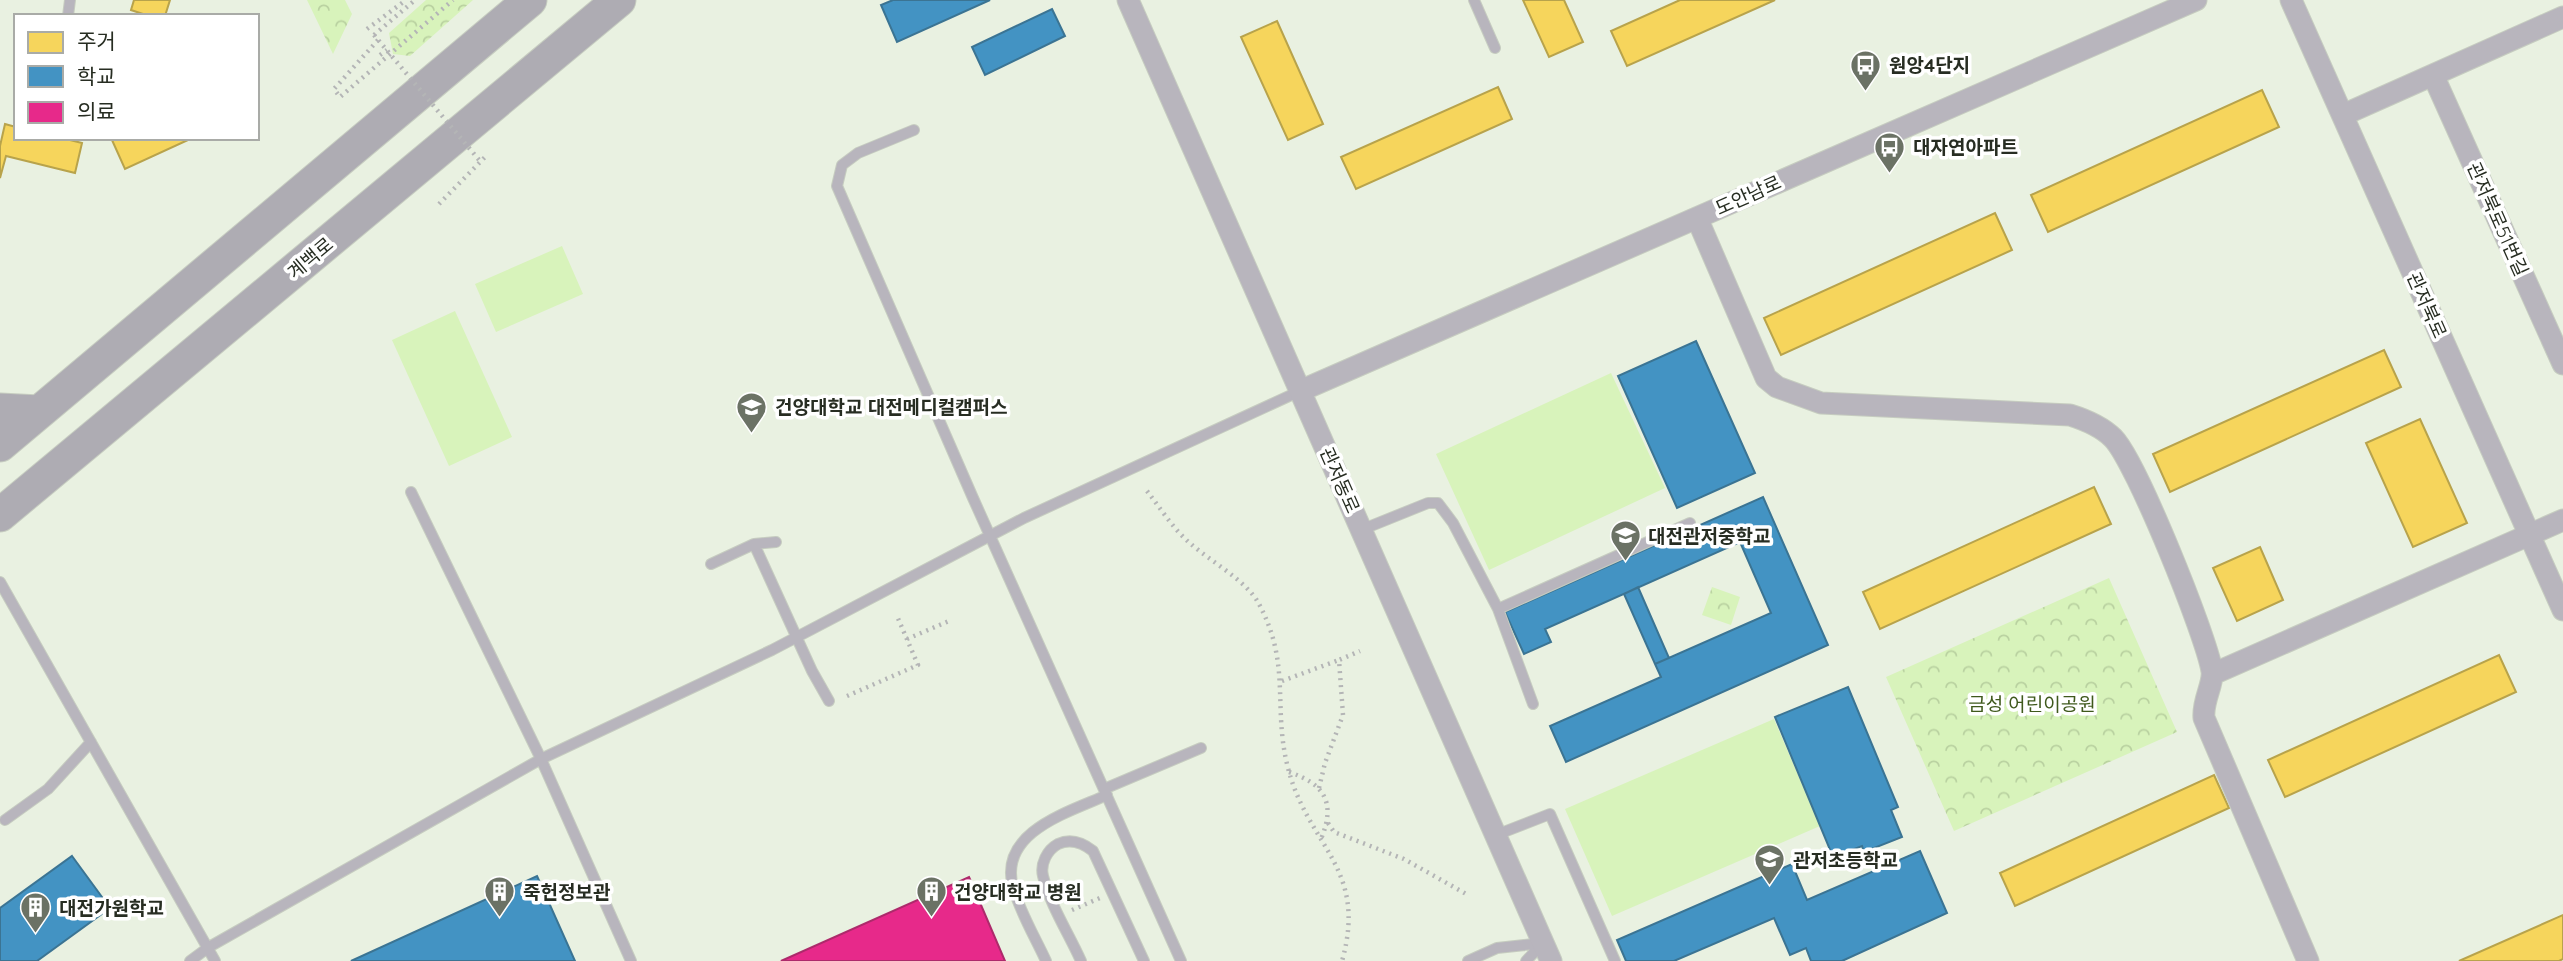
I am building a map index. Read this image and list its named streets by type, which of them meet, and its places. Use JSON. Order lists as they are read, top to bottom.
{
  "streets": {
    "main road": ["계백로"],
    "street": [
      "도안남로",
      "관저북로51번길",
      "관저북로",
      "관저동로"
    ]
  },
  "crossings": [
    ["도안남로", "관저동로"]
  ],
  "parks": ["금성 어린이공원"],
  "places": {
    "bus stop": ["원앙4단지", "대자연아파트"],
    "school or university": ["건양대학교 대전메디컬캠퍼스", "대전관저중학교", "관저초등학교"],
    "building": ["죽헌정보관", "건양대학교 병원", "대전가원학교"]
  },
  "legend": ["주거", "학교", "의료"]
}
